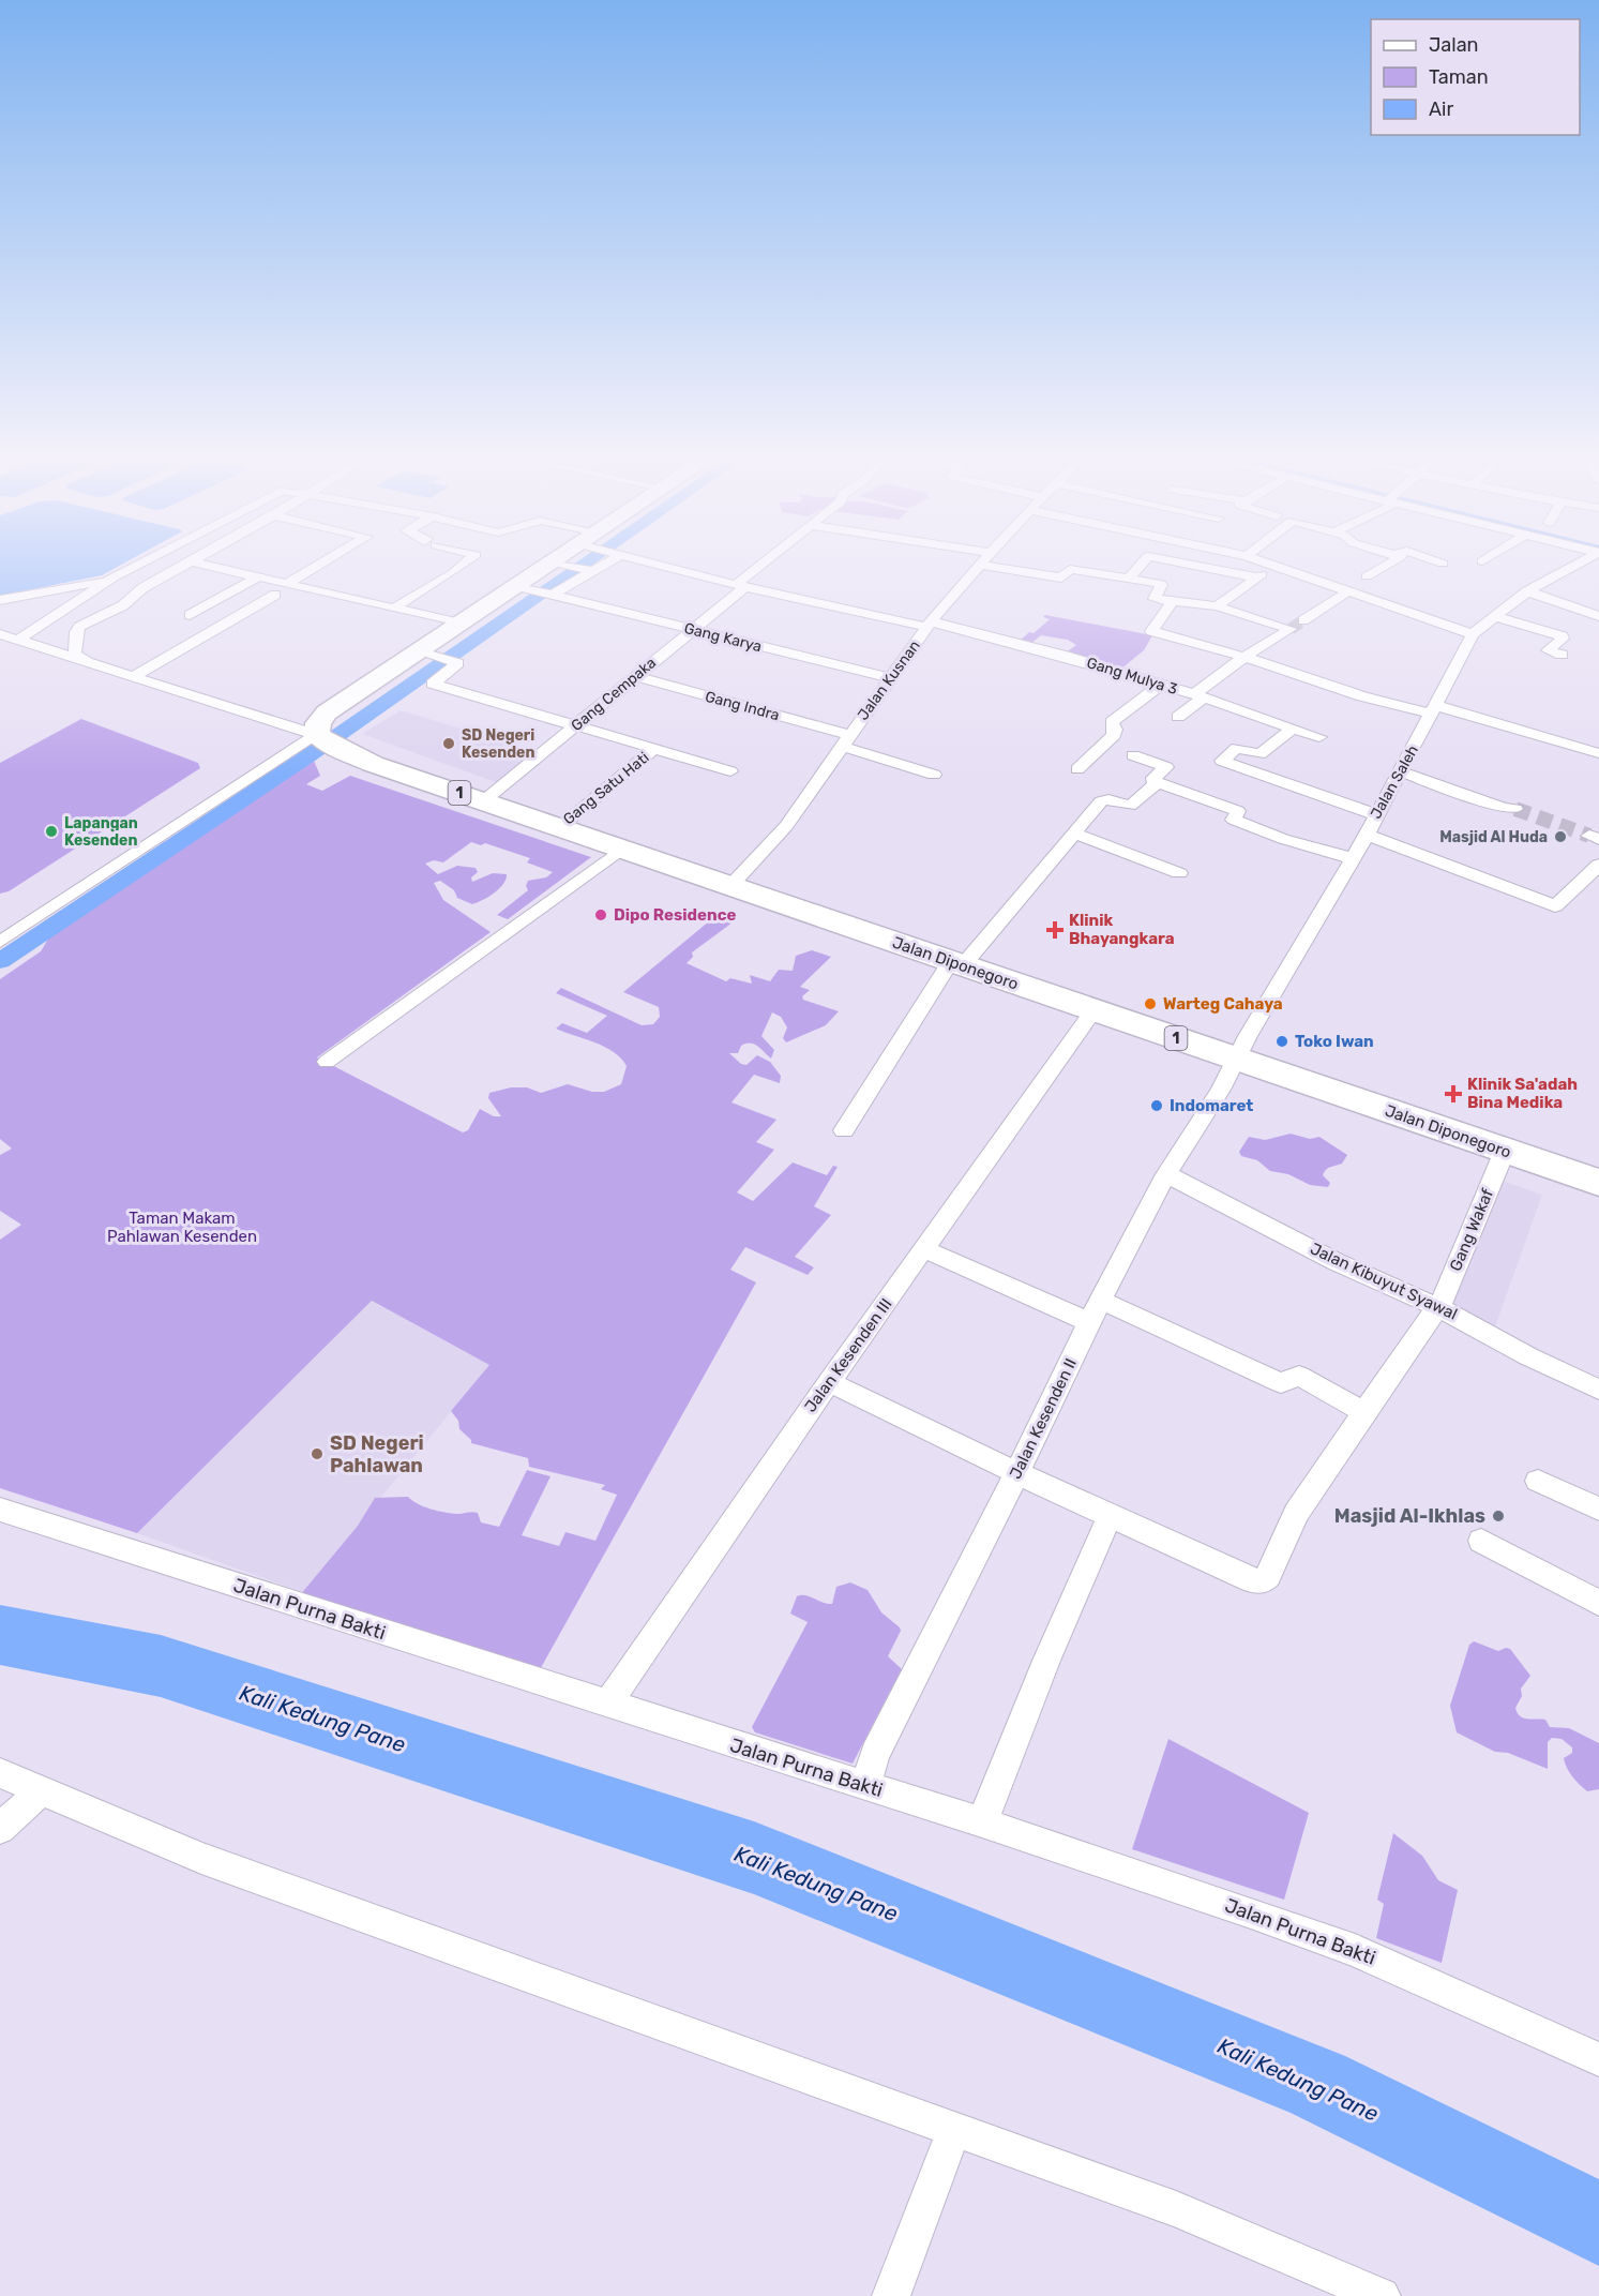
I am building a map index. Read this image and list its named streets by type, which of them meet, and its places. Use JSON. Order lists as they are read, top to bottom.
{
  "streets": {
    "highway": ["1", "Jalan Diponegoro"],
    "street": [
      "Gang Karya",
      "Gang Mulya 3",
      "Jalan Kusnan",
      "Gang Cempaka",
      "Gang Indra",
      "Jalan Saleh",
      "Gang Satu Hati",
      "Gang Wakaf",
      "Jalan Kibuyut Syawal",
      "Jalan Kesenden III",
      "Jalan Kesenden II",
      "Jalan Purna Bakti"
    ]
  },
  "crossings": [
    ["Gang Karya", "Jalan Kusnan"],
    ["Gang Karya", "Gang Cempaka"],
    ["Gang Mulya 3", "Jalan Kusnan"],
    ["Gang Mulya 3", "Gang Cempaka"],
    ["Jalan Kusnan", "Gang Indra"],
    ["Jalan Kusnan", "Jalan Diponegoro"],
    ["Gang Cempaka", "Gang Indra"],
    ["Gang Cempaka", "Jalan Diponegoro"],
    ["Jalan Saleh", "Jalan Diponegoro"],
    ["Jalan Saleh", "Jalan Kesenden II"],
    ["Gang Satu Hati", "Jalan Diponegoro"],
    ["Jalan Diponegoro", "Gang Wakaf"],
    ["Jalan Diponegoro", "Jalan Kesenden III"],
    ["Jalan Diponegoro", "Jalan Kesenden II"],
    ["Gang Wakaf", "Jalan Kibuyut Syawal"],
    ["Jalan Kibuyut Syawal", "Jalan Kesenden II"],
    ["Jalan Kesenden III", "Jalan Purna Bakti"],
    ["Jalan Kesenden II", "Jalan Purna Bakti"]
  ],
  "water": ["Kali Kedung Pane"],
  "parks": ["Taman Makam Pahlawan Kesenden"],
  "places": {
    "other": [
      "SD Negeri Kesenden",
      "Lapangan Kesenden",
      "Masjid Al Huda",
      "Dipo Residence",
      "Warteg Cahaya",
      "Toko Iwan",
      "Indomaret",
      "SD Negeri Pahlawan",
      "Masjid Al-Ikhlas"
    ],
    "health": ["Klinik Bhayangkara", "Klinik Sa'adah Bina Medika"]
  },
  "legend": ["Jalan", "Taman", "Air"]
}
